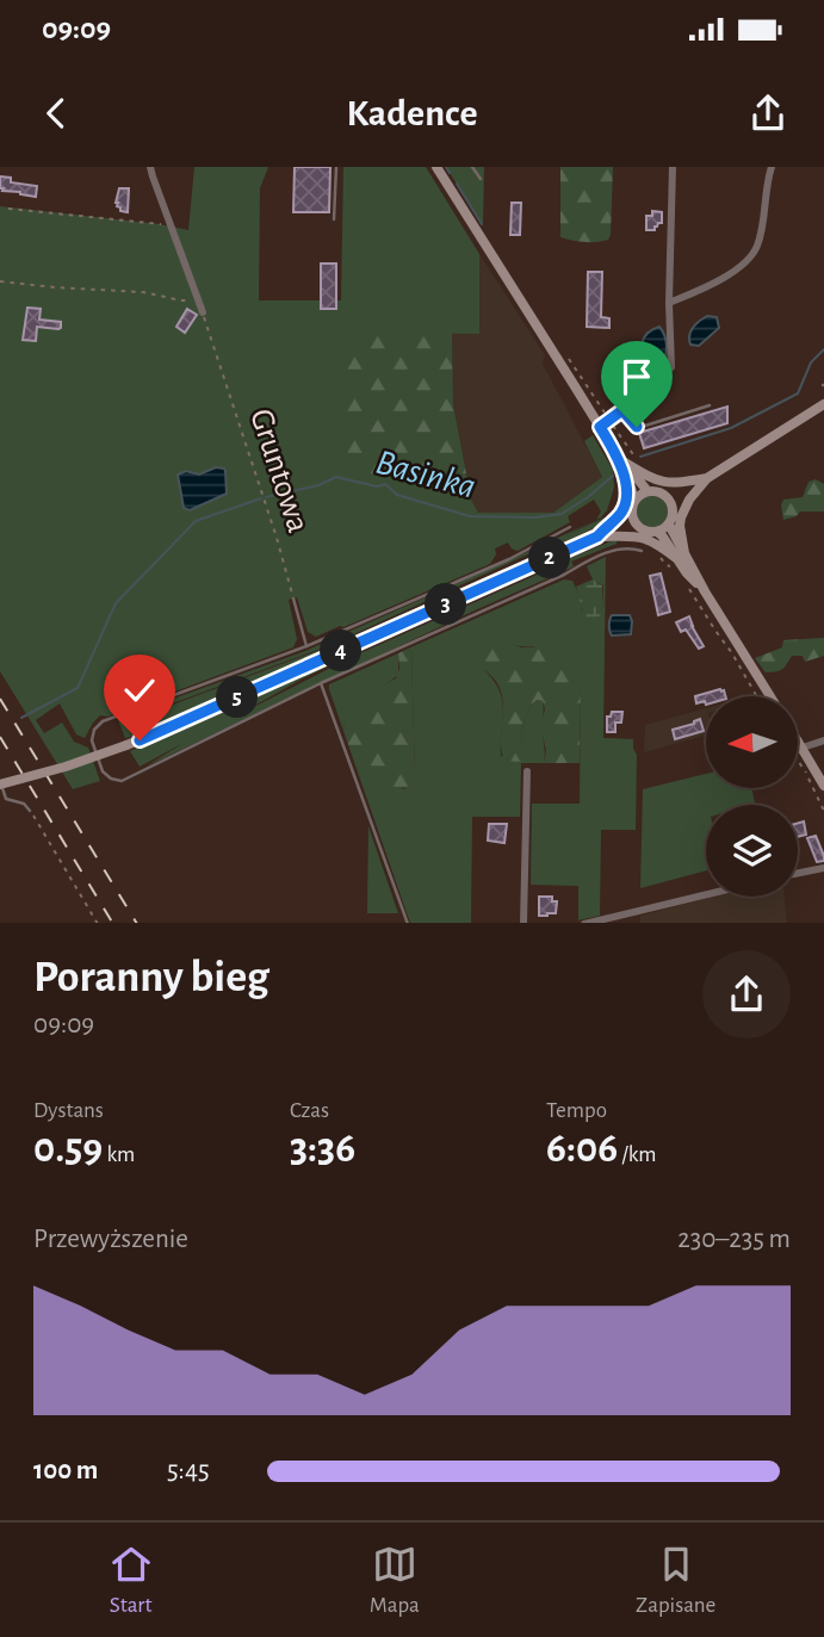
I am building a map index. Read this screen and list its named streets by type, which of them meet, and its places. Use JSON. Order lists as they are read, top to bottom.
{
  "streets": {
    "path": ["Gruntowa"]
  },
  "water": ["Basinka"],
  "north": "left",
  "page": {
    "status": "09:09",
    "header": "Kadence",
    "pins": [
      "2",
      "3",
      "4",
      "5"
    ],
    "heading": ["Poranny bieg", "09:09"],
    "stats": [
      ["Dystans", "0.59 km"],
      ["Czas", "3:36"],
      ["Tempo", "6:06 /km"]
    ],
    "chart": ["Przewyższenie", "230–235 m"],
    "list": [
      {
        "name": "100 m",
        "note": "5:45"
      }
    ],
    "tabs": ["Start", "Mapa", "Zapisane"]
  }
}
